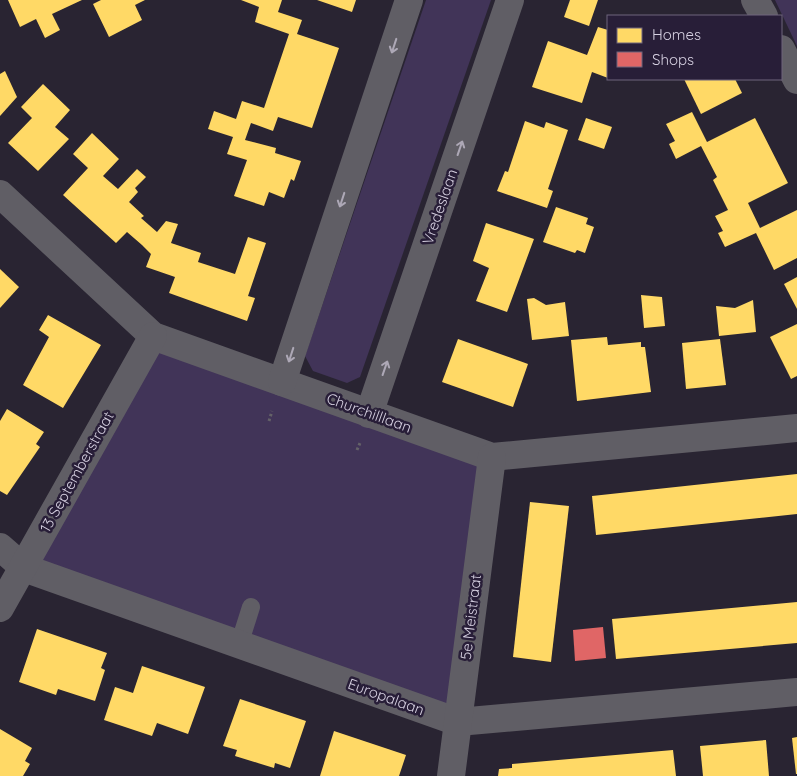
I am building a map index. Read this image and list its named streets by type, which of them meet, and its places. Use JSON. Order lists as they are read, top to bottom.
{
  "streets": {
    "street": [
      "Vredeslaan",
      "Churchilllaan",
      "13 Septemberstraat",
      "5e Meistraat",
      "Europalaan"
    ]
  },
  "crossings": [
    ["Vredeslaan", "Churchilllaan"],
    ["Churchilllaan", "13 Septemberstraat"],
    ["Churchilllaan", "5e Meistraat"],
    ["13 Septemberstraat", "Europalaan"],
    ["5e Meistraat", "Europalaan"]
  ],
  "legend": ["Homes", "Shops"]
}
